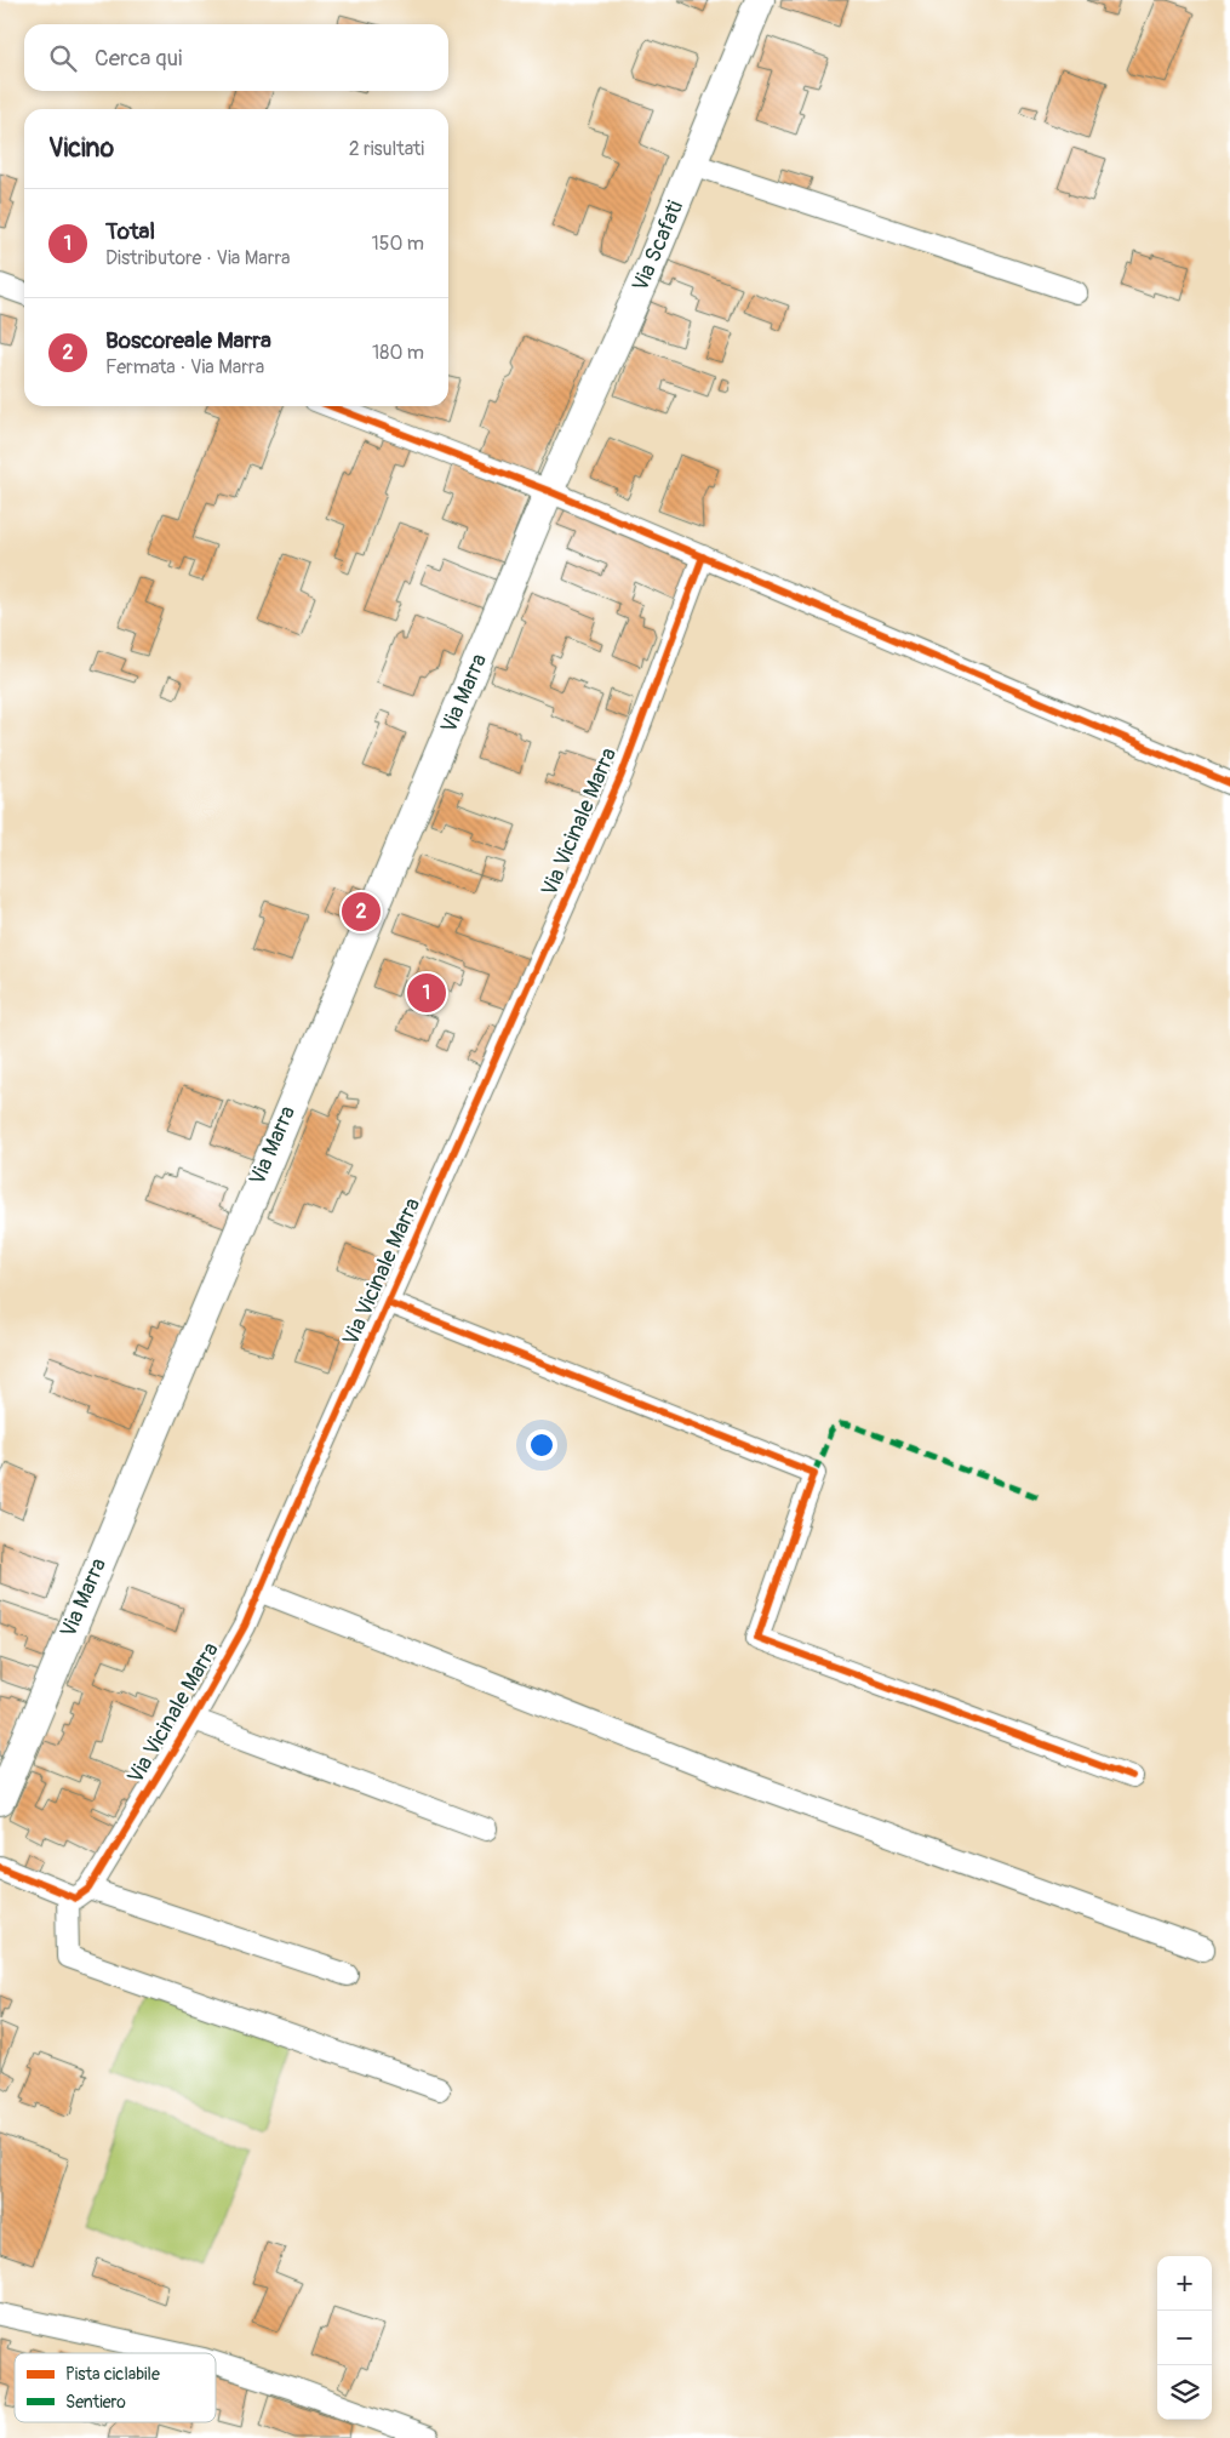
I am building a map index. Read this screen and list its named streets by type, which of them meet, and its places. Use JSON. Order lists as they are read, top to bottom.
{
  "streets": {
    "main road": ["Via Scafati", "Via Marra"],
    "street": ["Via Vicinale Marra"]
  },
  "crossings": [
    ["Via Scafati", "Via Marra"]
  ],
  "legend": ["Pista ciclabile", "Sentiero"],
  "page": {
    "search": "Cerca qui",
    "heading": ["Vicino", "2 risultati"],
    "list": [
      {
        "mark": "1",
        "name": "Total",
        "note": "Distributore · Via Marra",
        "value": "150 m"
      },
      {
        "mark": "2",
        "name": "Boscoreale Marra",
        "note": "Fermata · Via Marra",
        "value": "180 m"
      }
    ],
    "pins": ["2", "1"],
    "map_buttons": ["+", "−"]
  }
}
